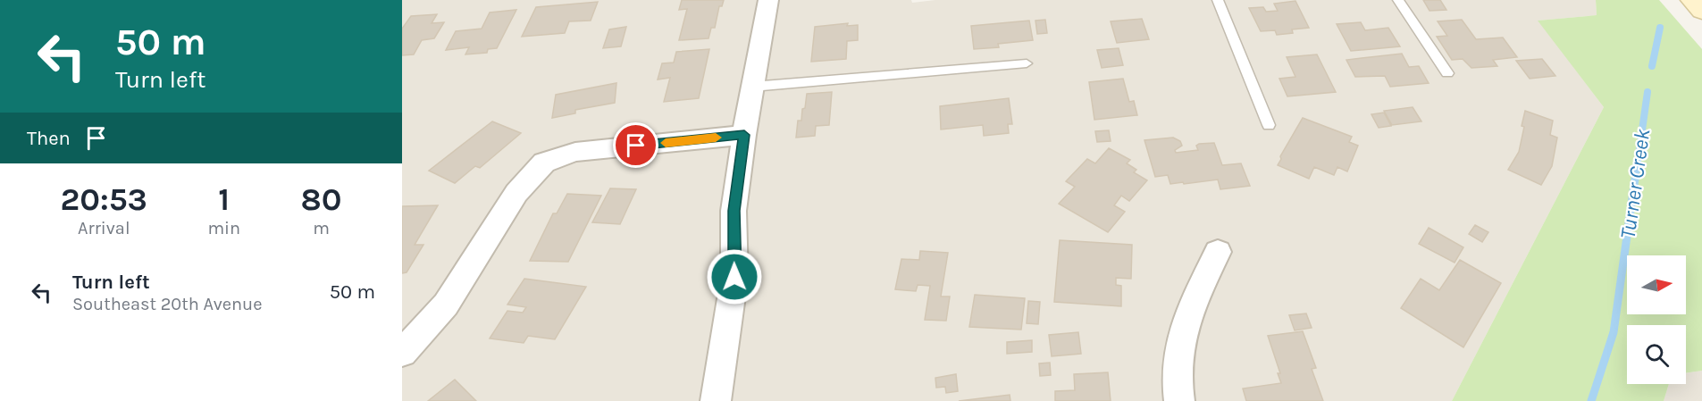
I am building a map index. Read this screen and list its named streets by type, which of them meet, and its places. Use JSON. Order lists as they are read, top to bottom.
{
  "water": ["Turner Creek"],
  "north": "right",
  "page": {
    "turn": ["50 m", "Turn left"],
    "then": "Then",
    "eta": [
      "20:53",
      "Arrival",
      "1",
      "min",
      "80",
      "m"
    ],
    "list": [
      {
        "name": "Turn left",
        "note": "Southeast 20th Avenue",
        "value": "50 m"
      }
    ]
  }
}
